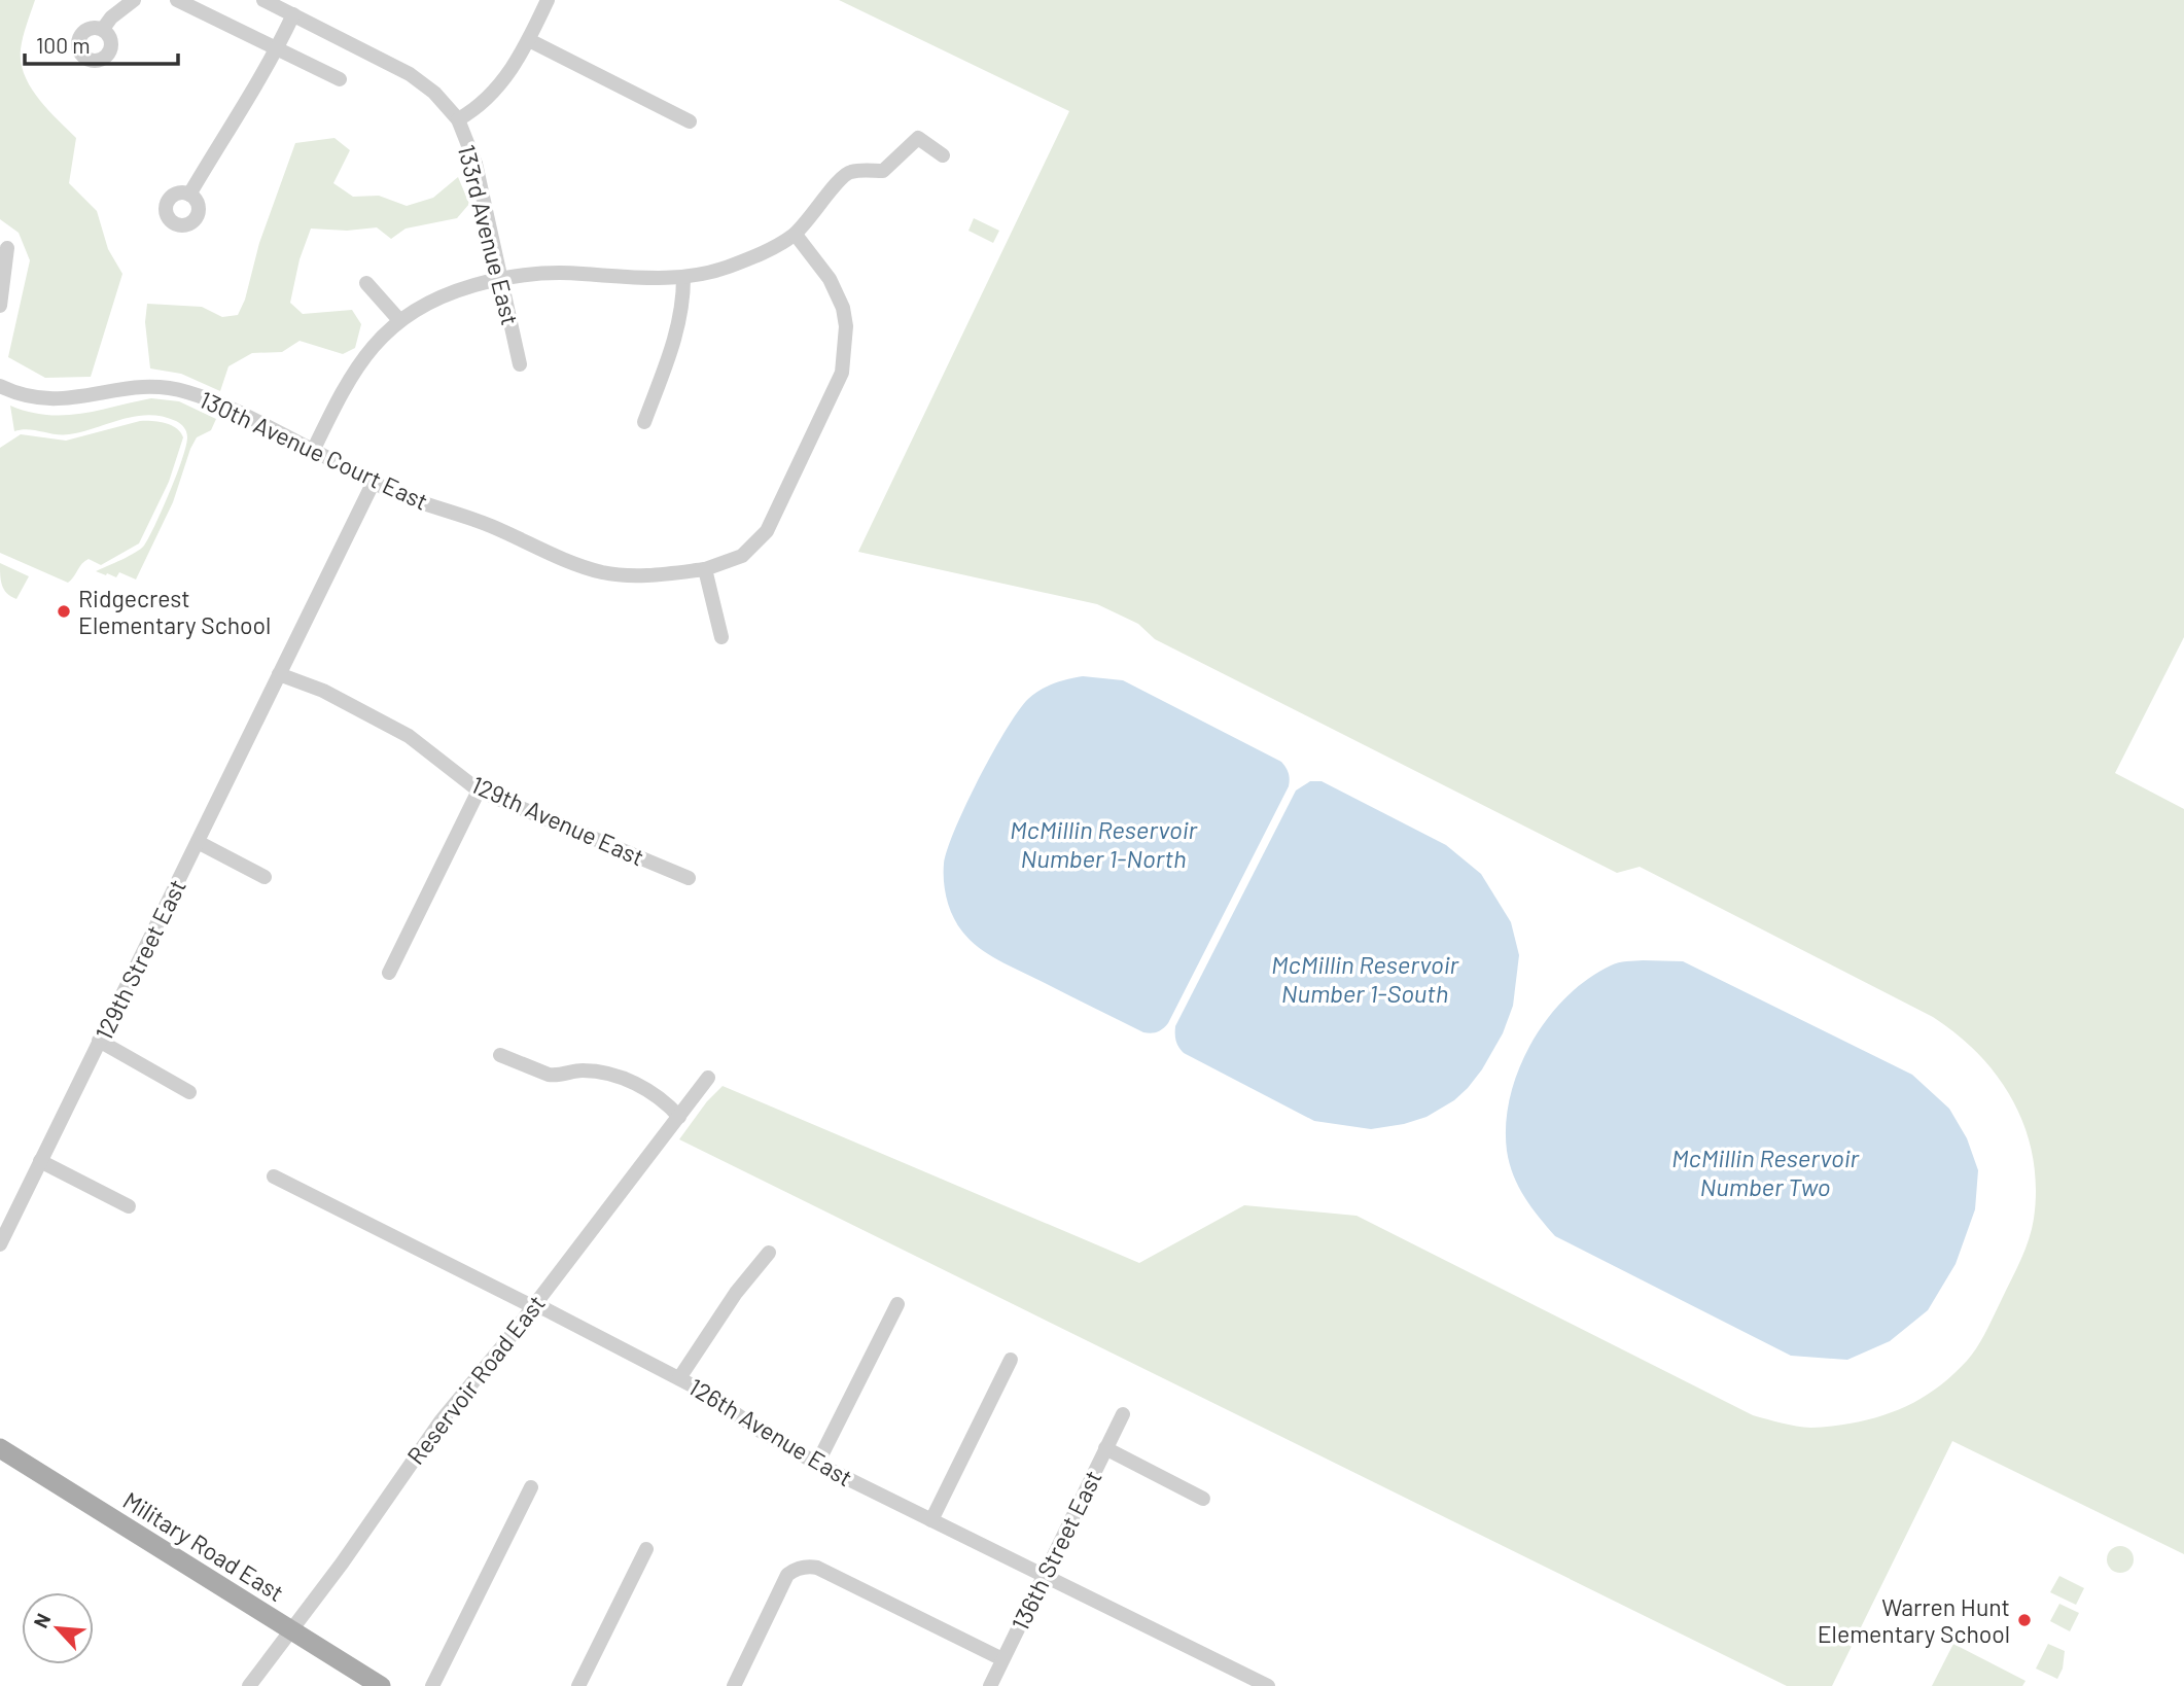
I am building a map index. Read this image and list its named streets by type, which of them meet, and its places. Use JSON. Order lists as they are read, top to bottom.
{
  "streets": {
    "main road": ["Military Road East"],
    "street": [
      "133rd Avenue East",
      "130th Avenue Court East",
      "129th Avenue East",
      "129th Street East",
      "Reservoir Road East",
      "126th Avenue East",
      "136th Street East"
    ]
  },
  "crossings": [
    ["129th Avenue East", "129th Street East"],
    ["Reservoir Road East", "126th Avenue East"],
    ["Reservoir Road East", "Military Road East"],
    ["126th Avenue East", "136th Street East"]
  ],
  "water": ["McMillin Reservoir Number 1-North", "McMillin Reservoir Number 1-South", "McMillin Reservoir Number Two"],
  "places": ["Ridgecrest Elementary School", "Warren Hunt Elementary School"],
  "scale_bar": "100 m",
  "north": "top left"
}
